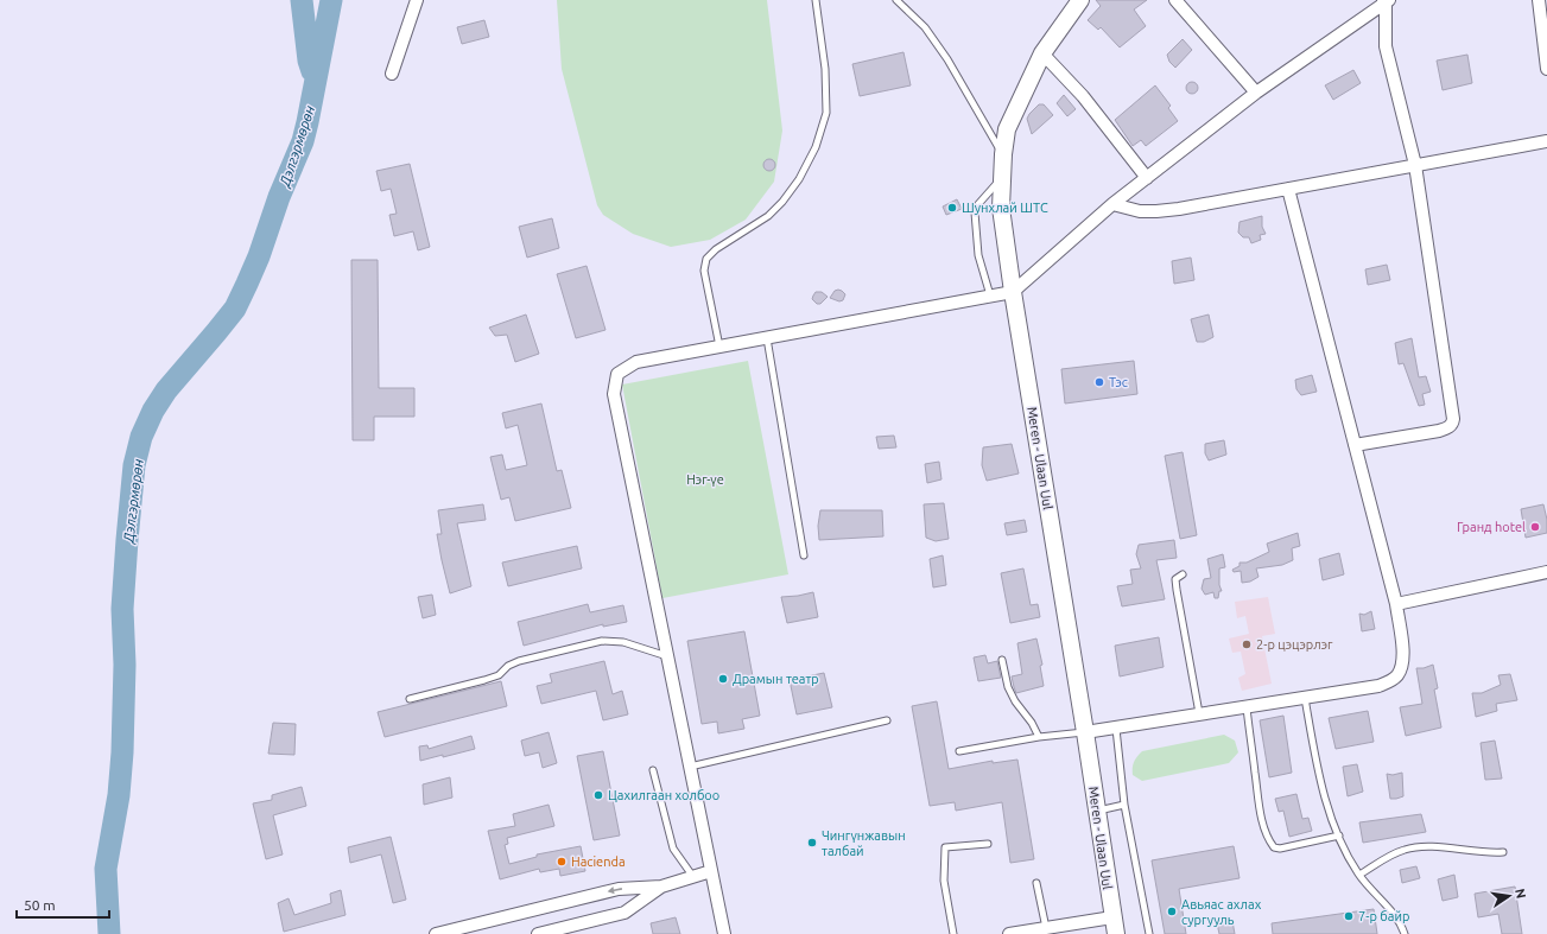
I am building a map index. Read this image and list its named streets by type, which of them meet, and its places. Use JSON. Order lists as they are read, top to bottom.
{
  "streets": {
    "street": ["Meren - Ulaan Uul"]
  },
  "water": ["Дэлгэрмөрөн"],
  "parks": ["Нэг-үе"],
  "places": [
    "Шунхлай ШТС",
    "Тэс",
    "Гранд hotel",
    "2-р цэцэрлэг",
    "Драмын театр",
    "Цахилгаан холбоо",
    "Чингүнжавын талбай",
    "Hacienda",
    "Авьяас ахлах сургууль",
    "7-р байр"
  ],
  "scale_bar": "50 m",
  "north": "right"
}
